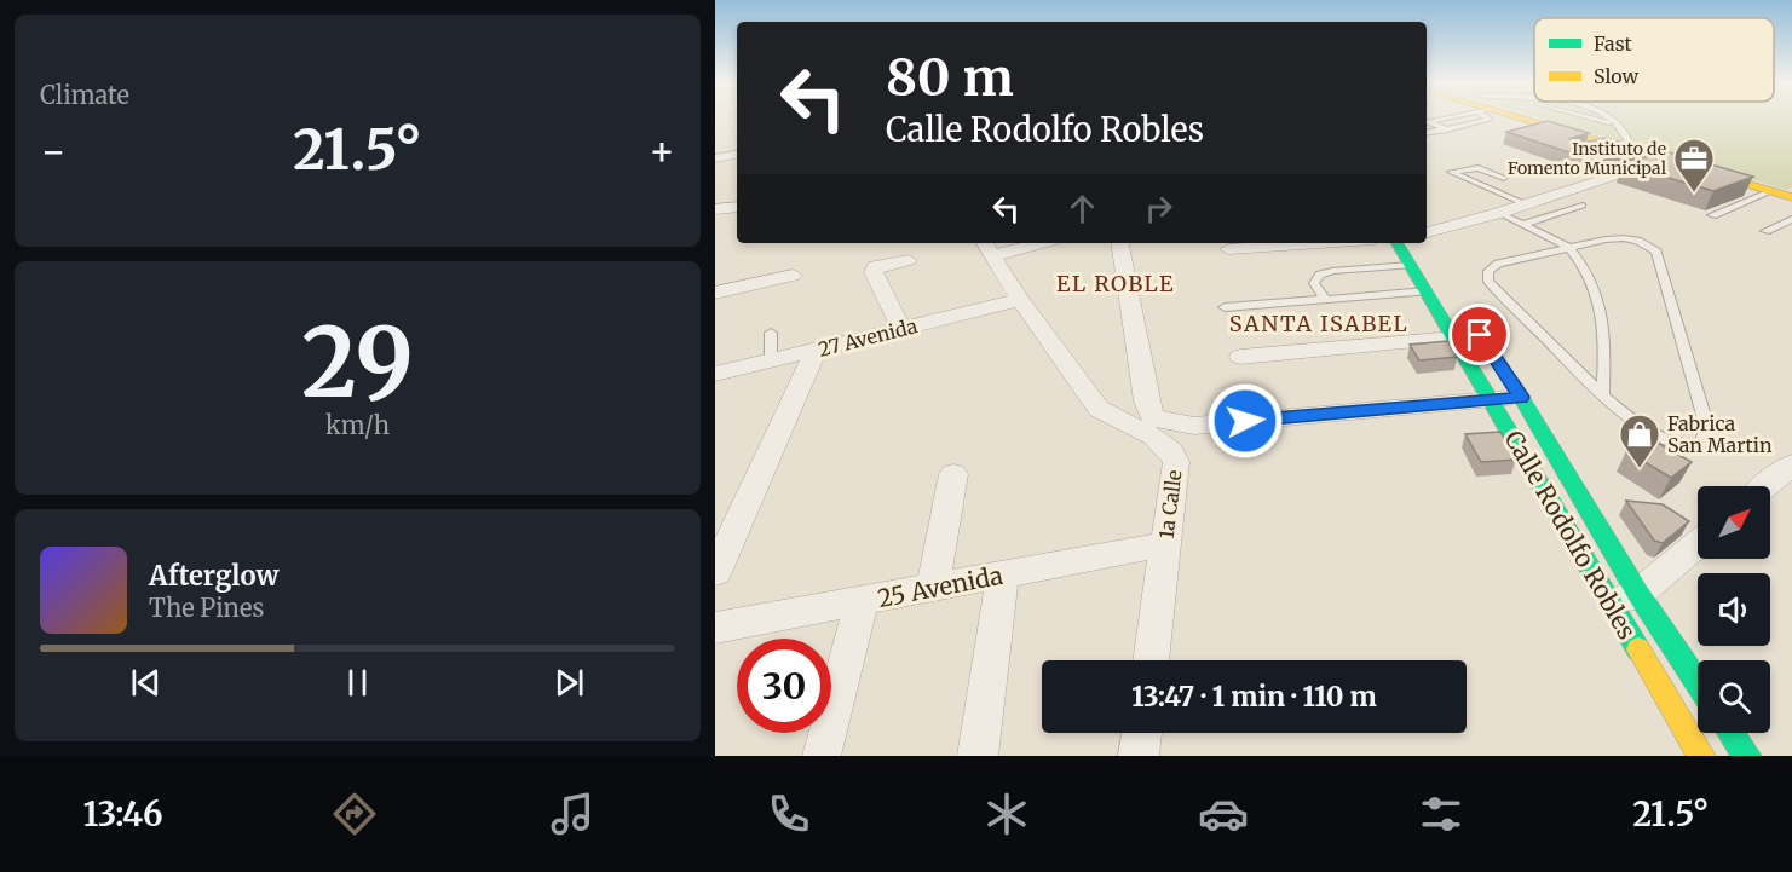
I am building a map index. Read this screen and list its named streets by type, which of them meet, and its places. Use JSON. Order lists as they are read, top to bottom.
{
  "streets": {
    "main road": ["Calle Rodolfo Robles"],
    "street": ["27 Avenida", "1a Calle", "25 Avenida"]
  },
  "crossings": [
    ["27 Avenida", "1a Calle"],
    ["1a Calle", "25 Avenida"]
  ],
  "districts": ["EL ROBLE", "SANTA ISABEL"],
  "places": {
    "office": ["Instituto de Fomento Municipal"],
    "shop": ["Fabrica San Martin"]
  },
  "legend": ["Fast", "Slow"],
  "north": "top right",
  "page": {
    "tile": [
      "Climate",
      ["29", "km/h"]
    ],
    "turn": ["80 m", "Calle Rodolfo Robles"],
    "heat": ["−", "21.5°", "+"],
    "song": ["Afterglow", "The Pines"],
    "limit": "30",
    "trip": "13:47 · 1 min · 110 m",
    "tabs": ["13:46", "21.5°"]
  }
}
